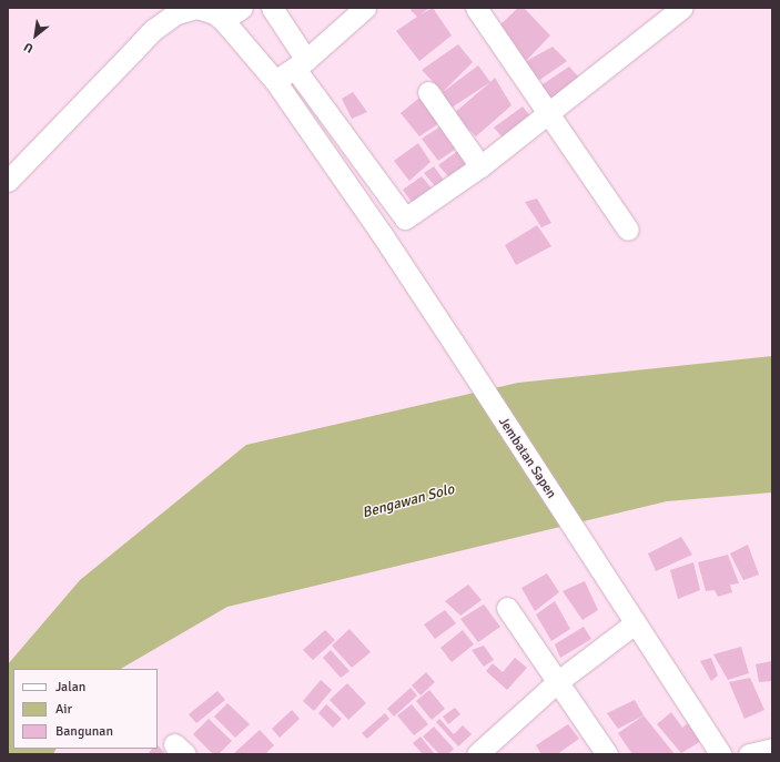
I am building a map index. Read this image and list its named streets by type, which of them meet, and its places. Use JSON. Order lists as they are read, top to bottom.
{
  "streets": {
    "street": ["Jembatan Sapen"]
  },
  "water": ["Bengawan Solo"],
  "legend": ["Jalan", "Air", "Bangunan"],
  "north": "bottom left"
}
